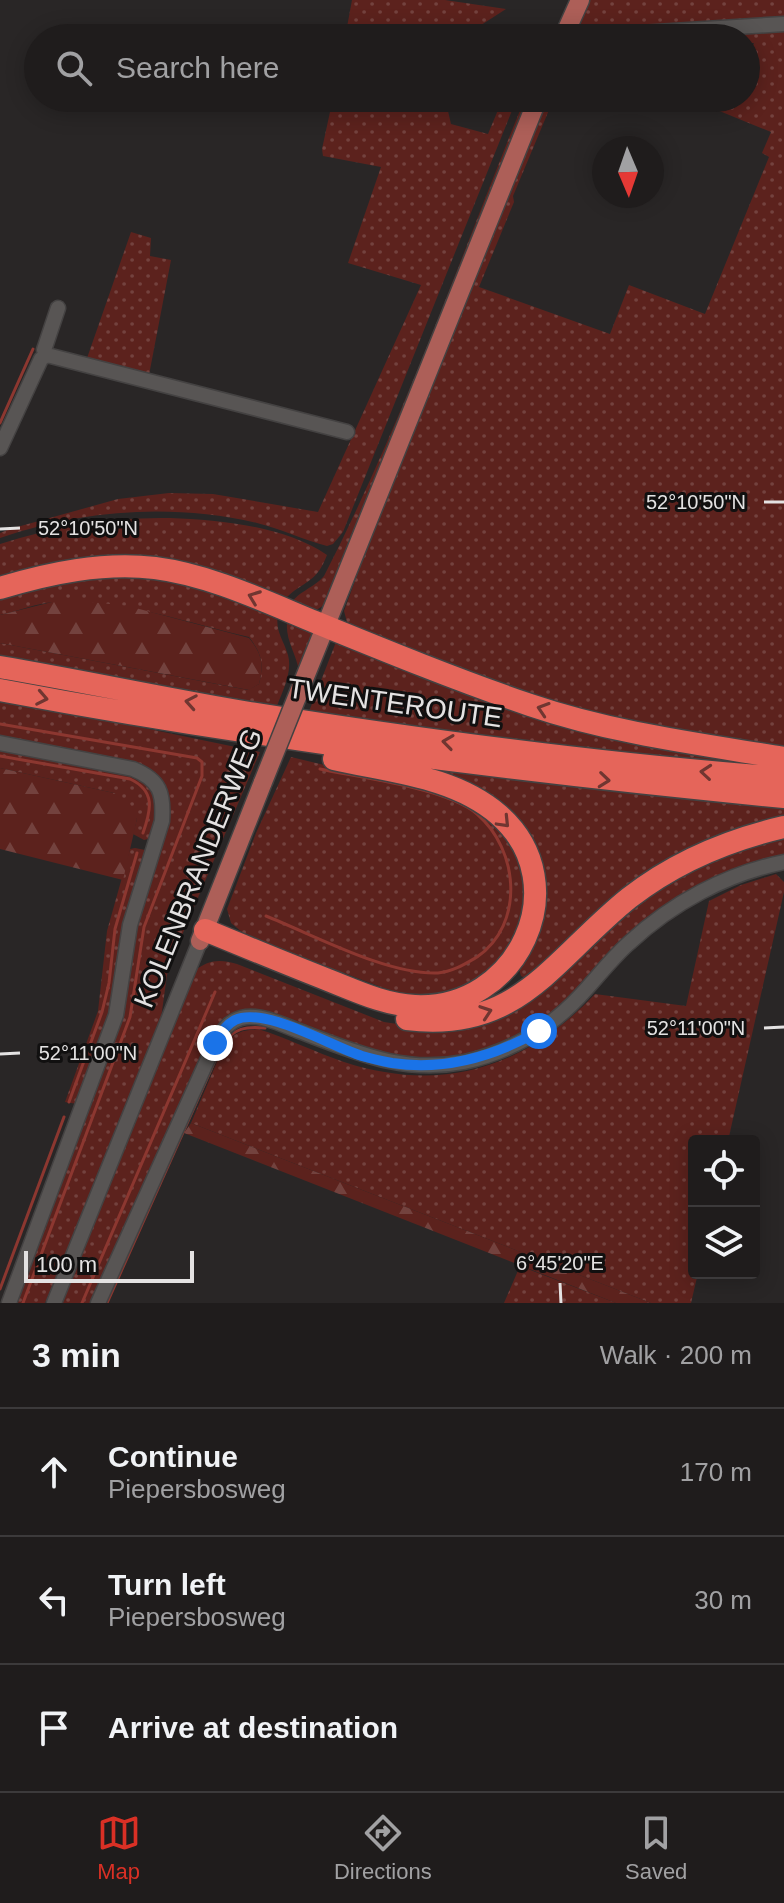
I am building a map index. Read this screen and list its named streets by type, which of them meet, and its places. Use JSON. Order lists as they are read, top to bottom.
{
  "streets": {
    "highway": ["TWENTEROUTE"],
    "main road": ["KOLENBRANDERWEG"]
  },
  "scale_bar": "100 m",
  "north": "bottom",
  "page": {
    "search": "Search here",
    "scale": "100 m",
    "heading": ["3 min", "Walk · 200 m"],
    "list": [
      ["Continue", "Piepersbosweg", "170 m"],
      ["Turn left", "Piepersbosweg", "30 m"],
      "Arrive at destination"
    ],
    "nav": ["Map", "Directions", "Saved"]
  },
  "coordinates": ["52°10'50\"N", "52°11'00\"N", "6°45'20\"E"]
}
